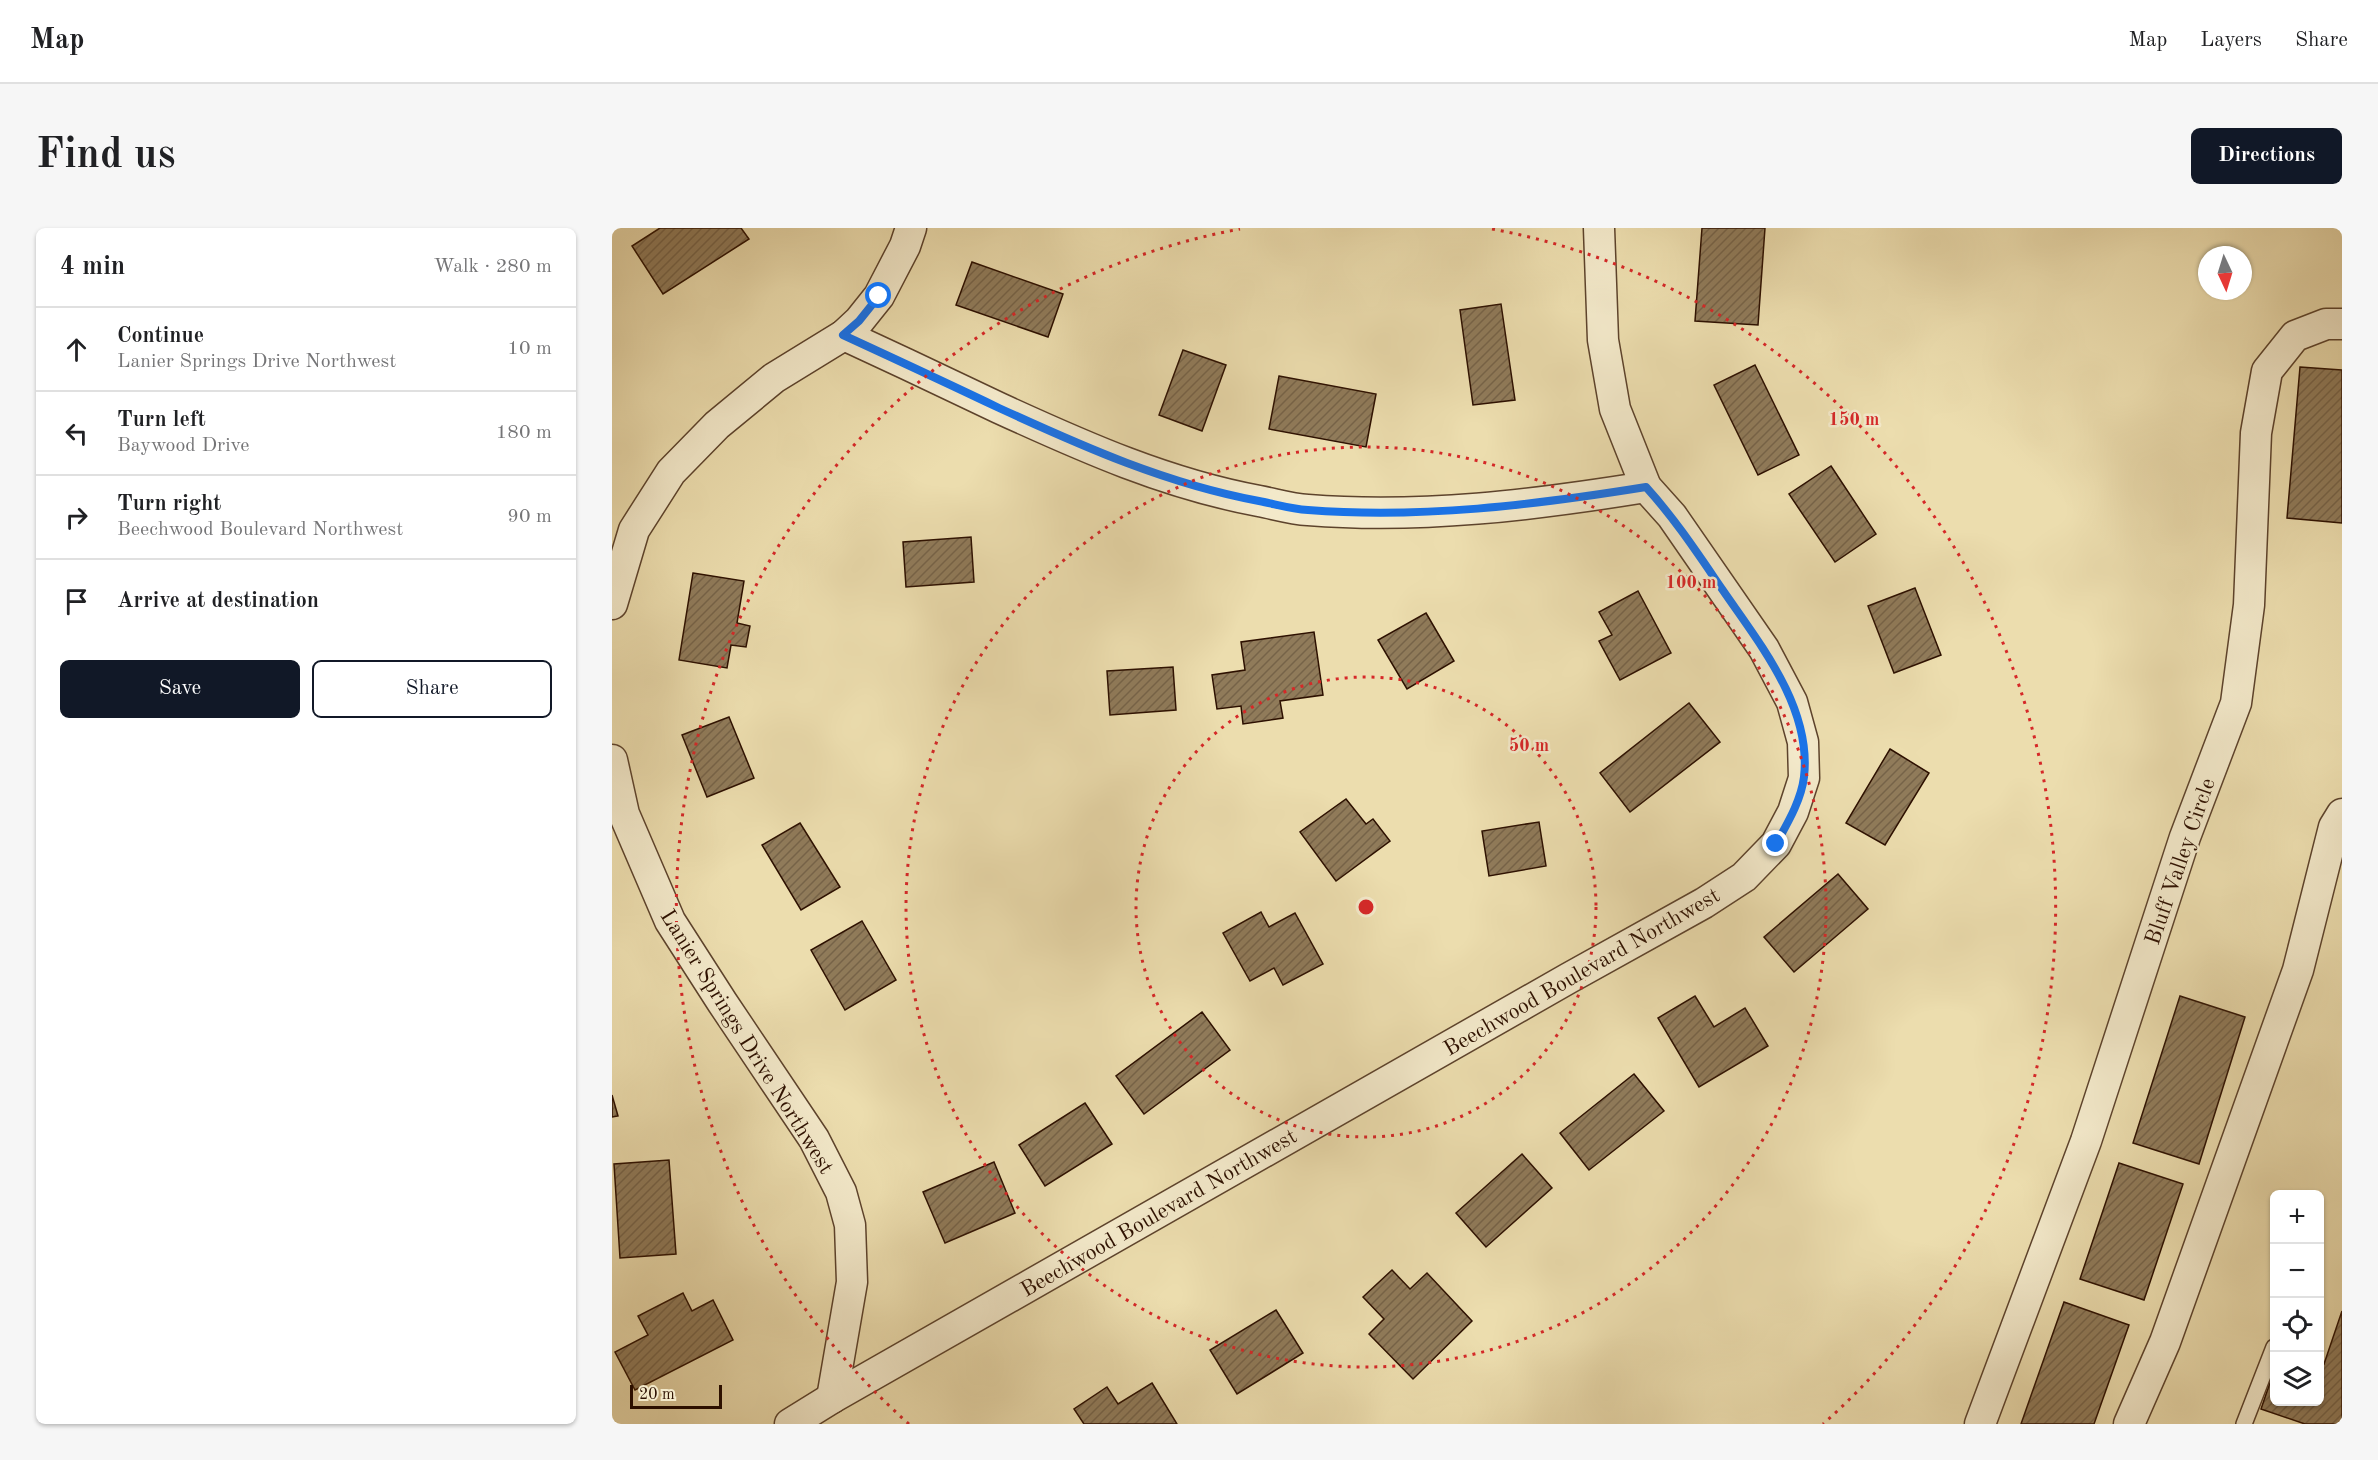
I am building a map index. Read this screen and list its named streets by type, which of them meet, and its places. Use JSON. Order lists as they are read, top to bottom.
{
  "streets": {
    "street": ["Bluff Valley Circle", "Beechwood Boulevard Northwest", "Lanier Springs Drive Northwest"]
  },
  "crossings": [
    ["Beechwood Boulevard Northwest", "Lanier Springs Drive Northwest"]
  ],
  "scale_bar": "20 m",
  "north": "bottom",
  "page": {
    "header": "Map",
    "nav": ["Map", "Layers", "Share"],
    "buttons": [
      "Directions",
      ["Save", "Share"]
    ],
    "title": "Find us",
    "heading": ["4 min", "Walk · 280 m"],
    "list": [
      ["Continue", "Lanier Springs Drive Northwest", "10 m"],
      ["Turn left", "Baywood Drive", "180 m"],
      ["Turn right", "Beechwood Boulevard Northwest", "90 m"],
      "Arrive at destination"
    ],
    "map_buttons": ["+", "−"],
    "scale": "20 m"
  },
  "rings": ["150 m", "100 m", "50 m"]
}
